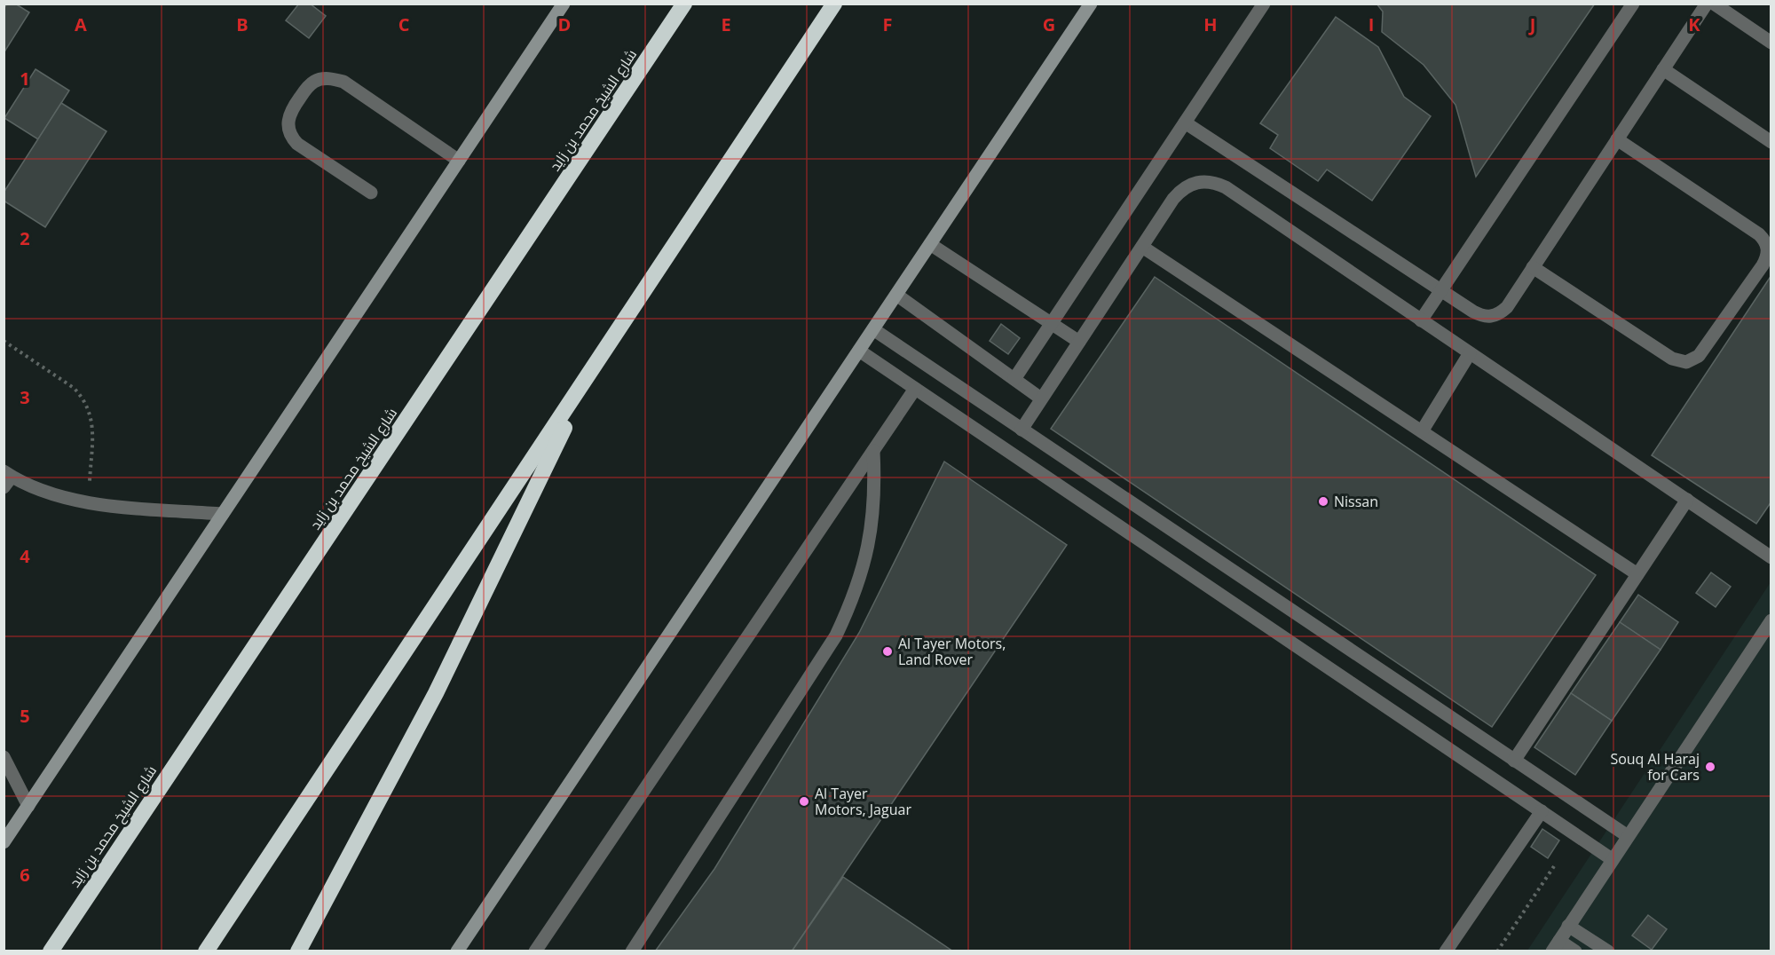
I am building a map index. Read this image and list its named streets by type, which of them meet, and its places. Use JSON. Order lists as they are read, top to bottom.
{
  "streets": {
    "highway": ["شارع الشيخ محمد بن زايد"]
  },
  "places": [
    "Nissan",
    "Al Tayer Motors, Land Rover",
    "Souq Al Haraj for Cars",
    "Al Tayer Motors, Jaguar"
  ],
  "grid": {
    "columns": [
      "A",
      "B",
      "C",
      "D",
      "E",
      "F",
      "G",
      "H",
      "I",
      "J",
      "K"
    ],
    "rows": [
      "1",
      "2",
      "3",
      "4",
      "5",
      "6"
    ]
  }
}
